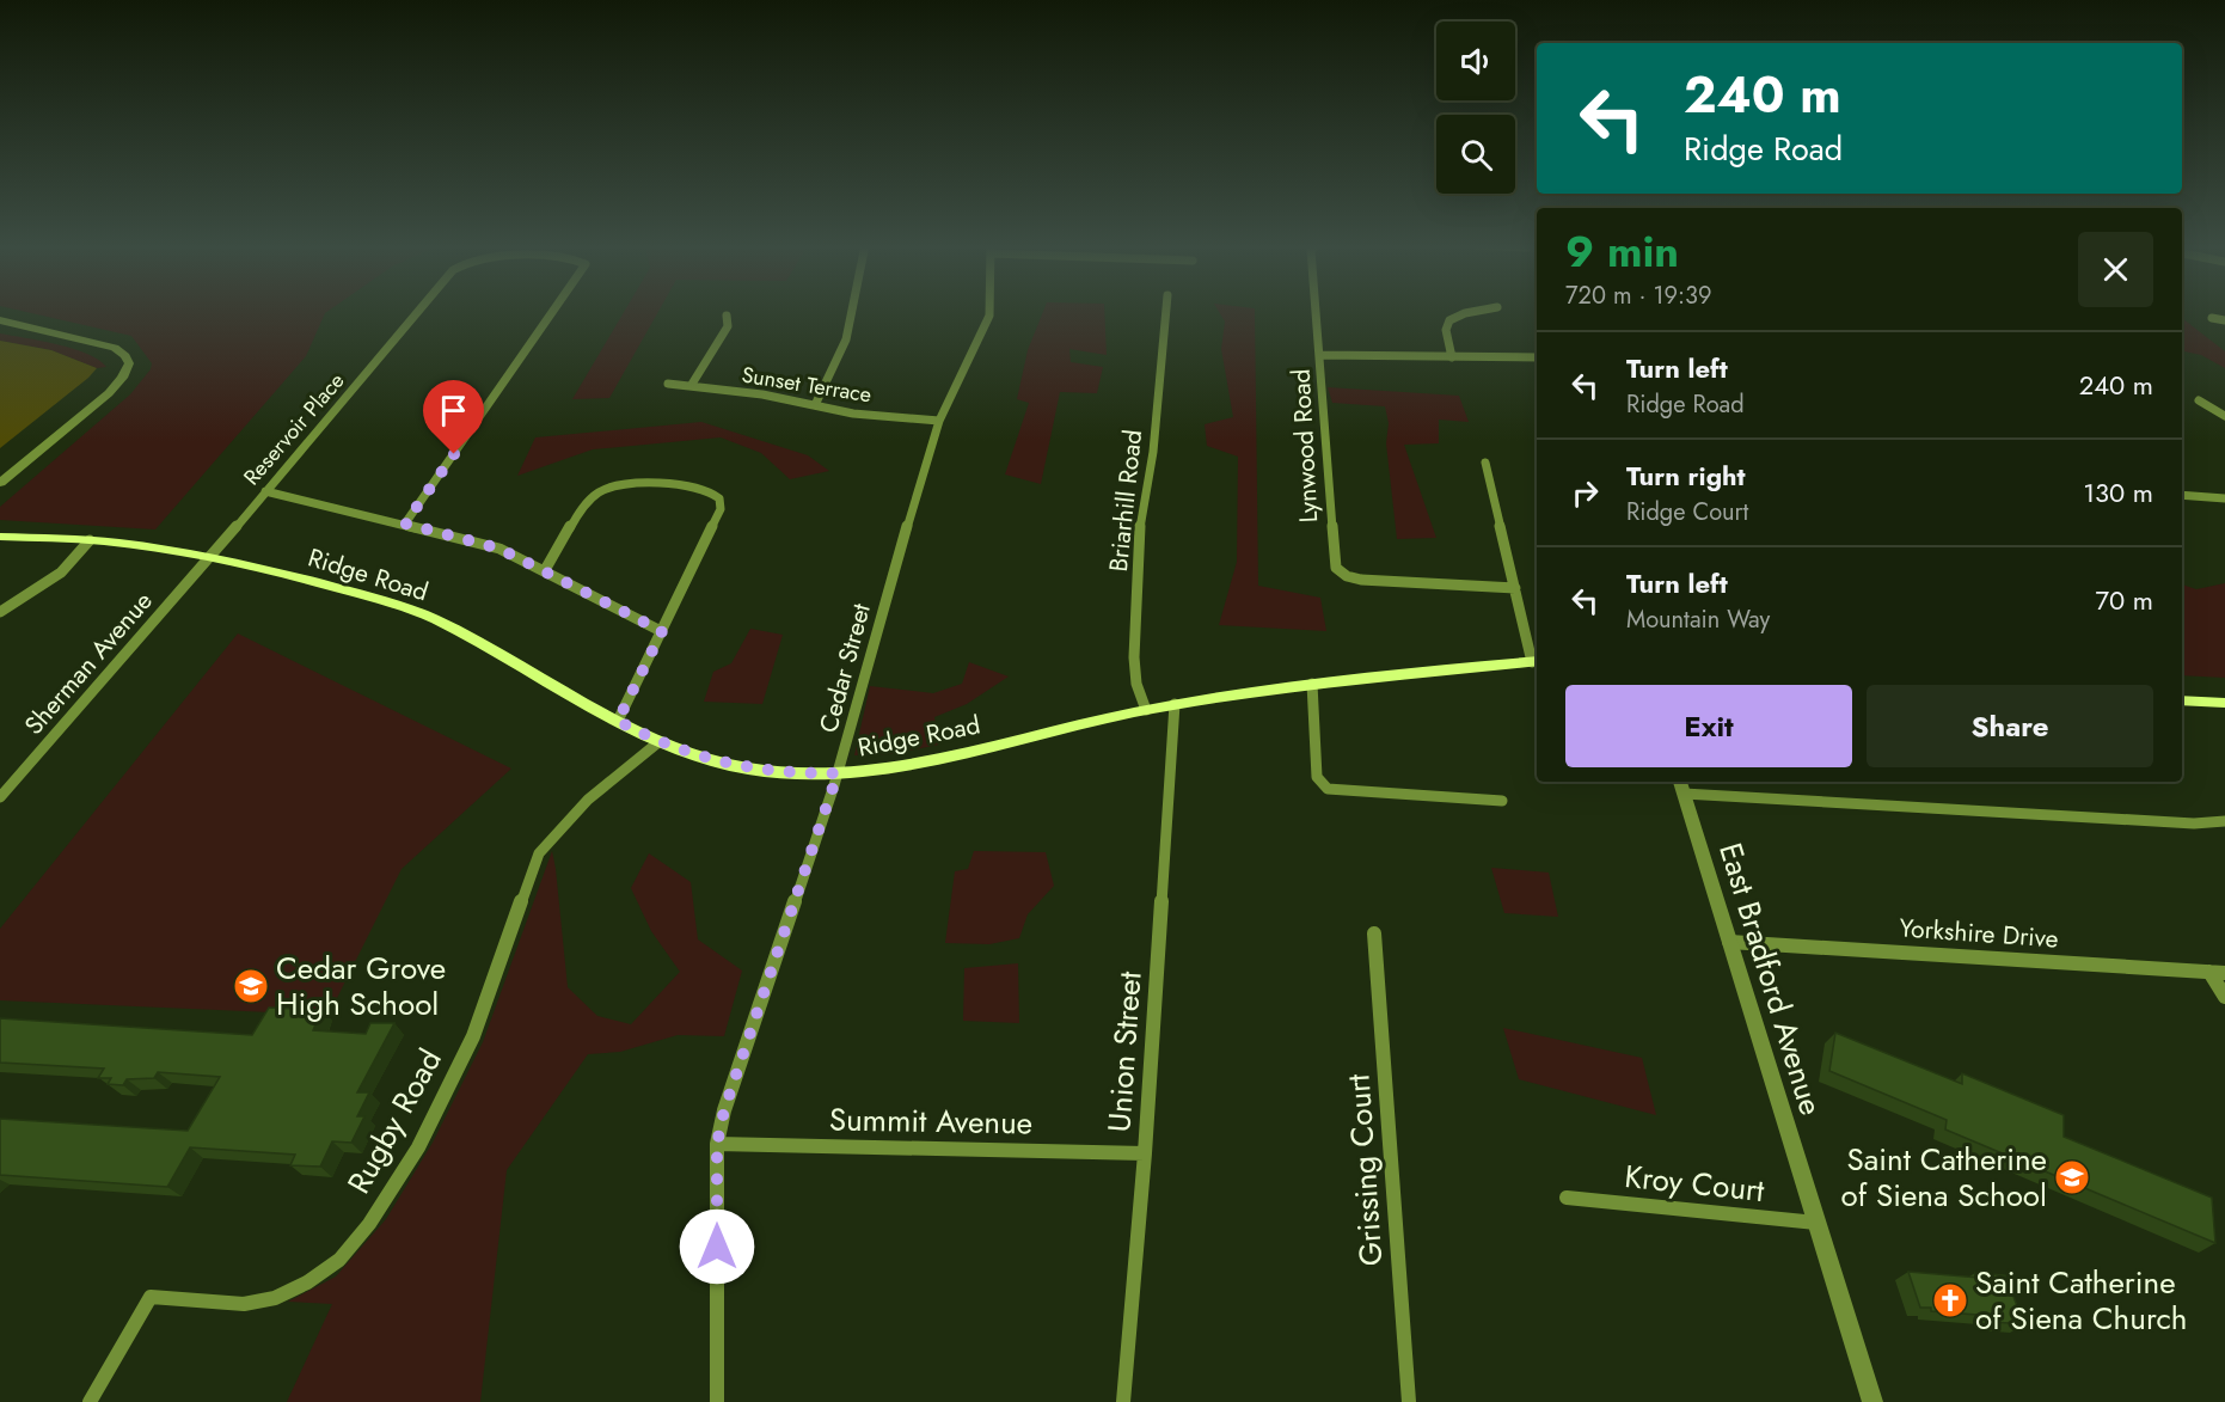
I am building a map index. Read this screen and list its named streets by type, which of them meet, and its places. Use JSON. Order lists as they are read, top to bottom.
{
  "streets": {
    "main road": ["Ridge Road"],
    "street": [
      "Sunset Terrace",
      "Reservoir Place",
      "Lynwood Road",
      "Briarhill Road",
      "Sherman Avenue",
      "Cedar Street",
      "Yorkshire Drive",
      "East Bradford Avenue",
      "Union Street",
      "Rugby Road",
      "Summit Avenue",
      "Grissing Court",
      "Kroy Court"
    ]
  },
  "crossings": [
    ["Sunset Terrace", "Cedar Street"],
    ["Reservoir Place", "Ridge Road"],
    ["Reservoir Place", "Sherman Avenue"],
    ["Briarhill Road", "Ridge Road"],
    ["Ridge Road", "Sherman Avenue"],
    ["Ridge Road", "Cedar Street"],
    ["Ridge Road", "Union Street"],
    ["Ridge Road", "Rugby Road"],
    ["Cedar Street", "Summit Avenue"],
    ["Yorkshire Drive", "East Bradford Avenue"],
    ["East Bradford Avenue", "Kroy Court"],
    ["Union Street", "Summit Avenue"]
  ],
  "places": {
    "school or university": ["Cedar Grove High School", "Saint Catherine of Siena School"],
    "church": ["Saint Catherine of Siena Church"]
  },
  "page": {
    "turn": ["240 m", "Ridge Road"],
    "heading": ["9 min", "720 m · 19:39"],
    "list": [
      {
        "name": "Turn left",
        "note": "Ridge Road",
        "value": "240 m"
      },
      {
        "name": "Turn right",
        "note": "Ridge Court",
        "value": "130 m"
      },
      {
        "name": "Turn left",
        "note": "Mountain Way",
        "value": "70 m"
      }
    ],
    "buttons": ["Exit", "Share"]
  }
}
